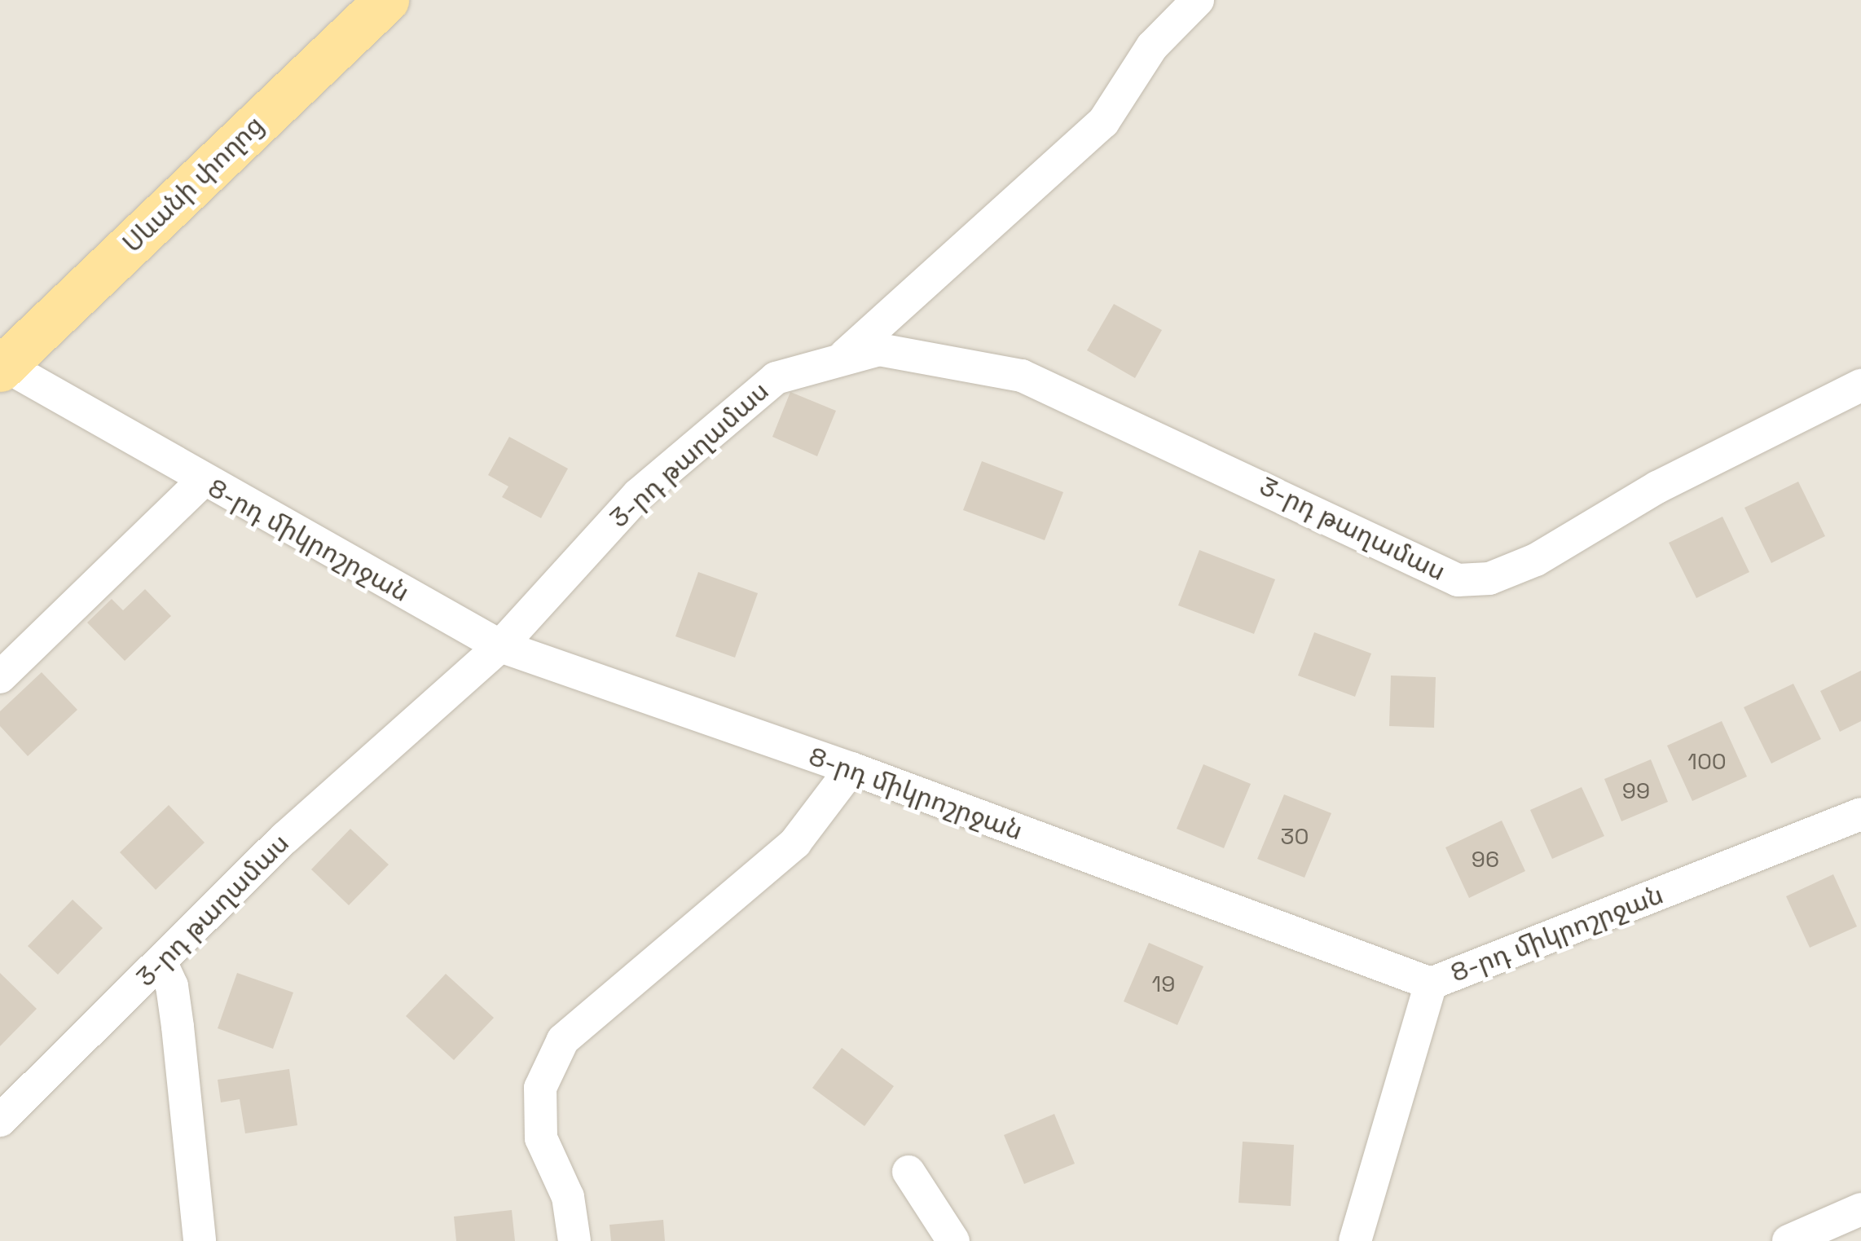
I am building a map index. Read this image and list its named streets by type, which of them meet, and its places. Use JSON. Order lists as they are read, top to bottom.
{
  "streets": {
    "main road": ["Սևանի փողոց"],
    "street": ["3-րդ թաղամաս", "8-րդ միկրոշրջան"]
  },
  "crossings": [
    ["Սևանի փողոց", "8-րդ միկրոշրջան"],
    ["3-րդ թաղամաս", "8-րդ միկրոշրջան"]
  ],
  "house_numbers": [
    "100",
    "99",
    "30",
    "96",
    "19"
  ]
}
